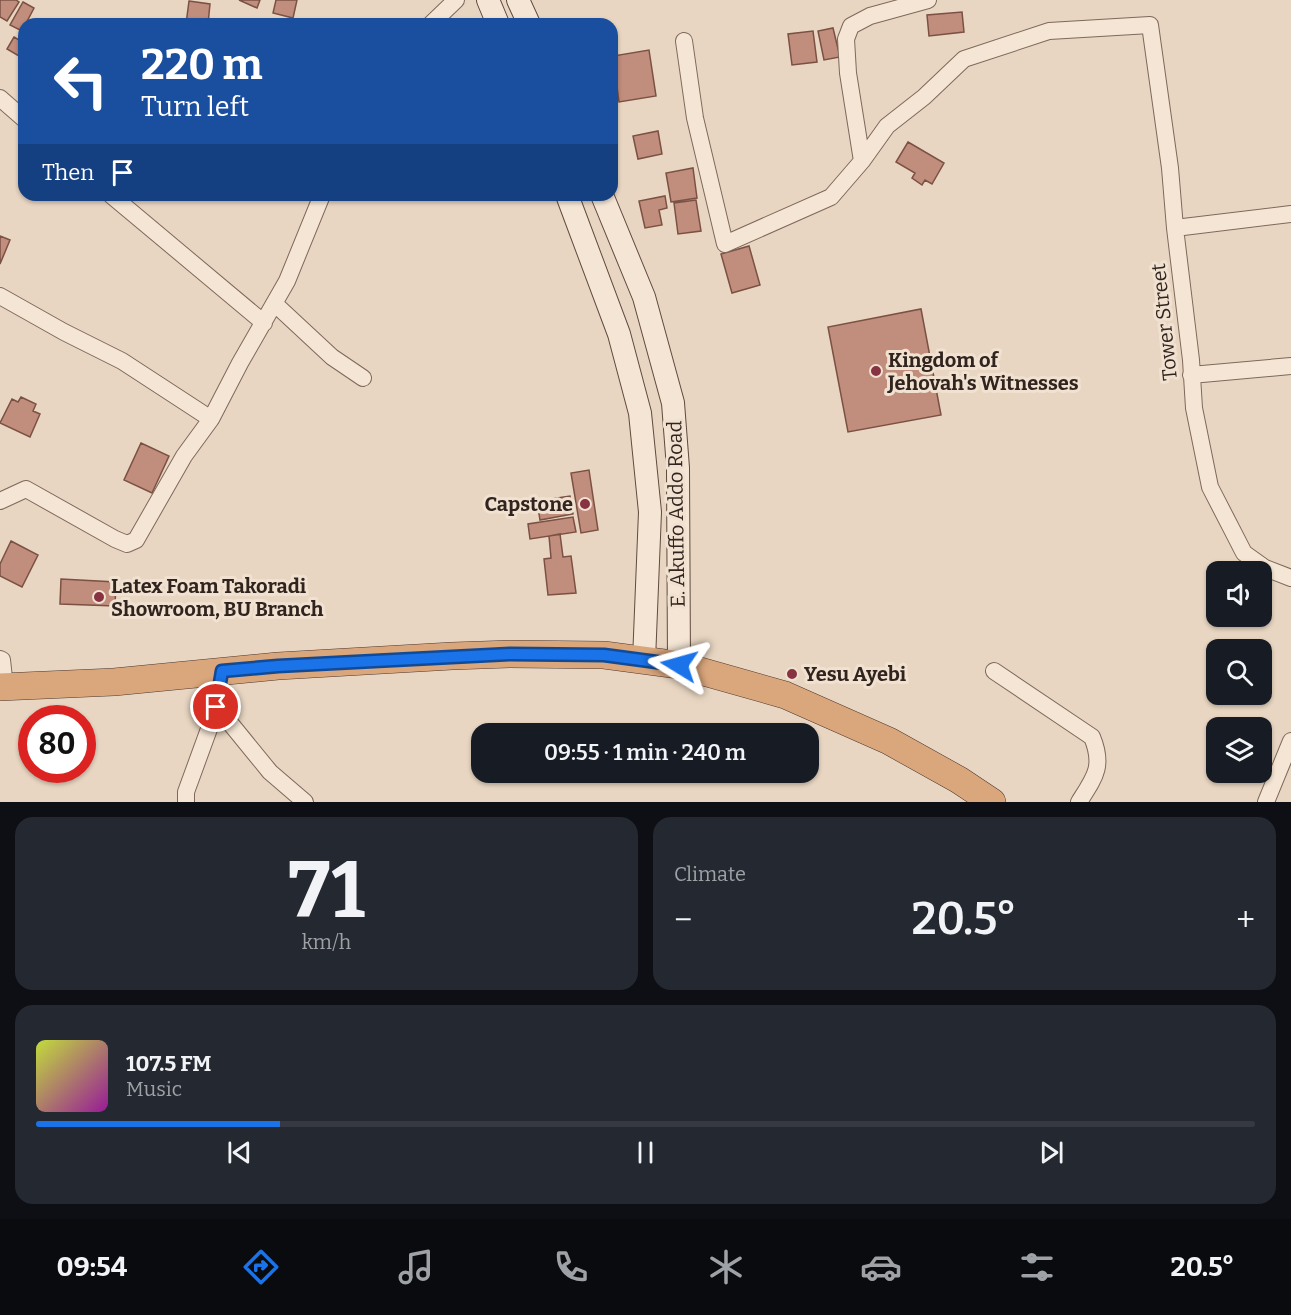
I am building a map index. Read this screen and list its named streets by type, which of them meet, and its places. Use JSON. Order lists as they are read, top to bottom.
{
  "streets": {
    "main road": ["E. Akuffo Addo Road"],
    "street": ["Tower Street"]
  },
  "places": [
    "Kingdom of Jehovah's Witnesses",
    "Capstone",
    "Latex Foam Takoradi Showroom, BU Branch",
    "Yesu Ayebi"
  ],
  "page": {
    "turn": ["220 m", "Turn left"],
    "then": "Then",
    "limit": "80",
    "trip": "09:55 · 1 min · 240 m",
    "tile": [
      ["71", "km/h"],
      "Climate"
    ],
    "heat": ["−", "20.5°", "+"],
    "song": ["107.5 FM", "Music"],
    "tabs": ["09:54", "20.5°"]
  }
}
